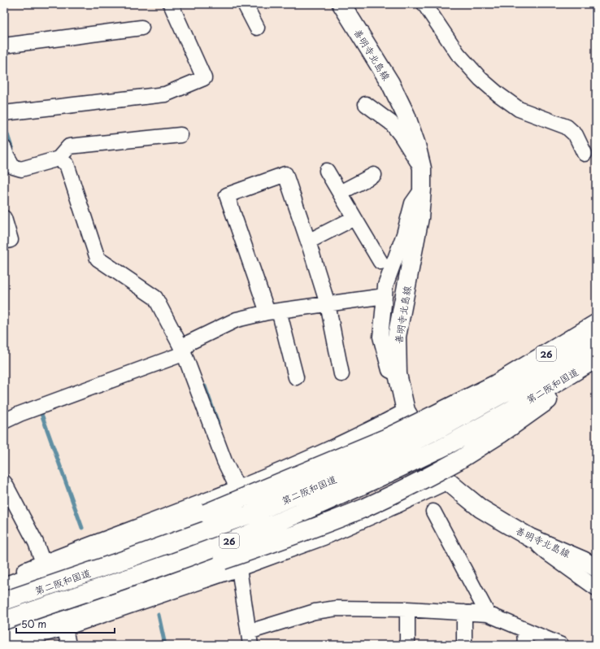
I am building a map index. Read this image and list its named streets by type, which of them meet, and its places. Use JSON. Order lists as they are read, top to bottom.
{
  "streets": {
    "main road": ["善明寺北島線", "26", "第二阪和国道"]
  },
  "crossings": [
    ["26", "第二阪和国道"]
  ],
  "scale_bar": "50 m"
}
